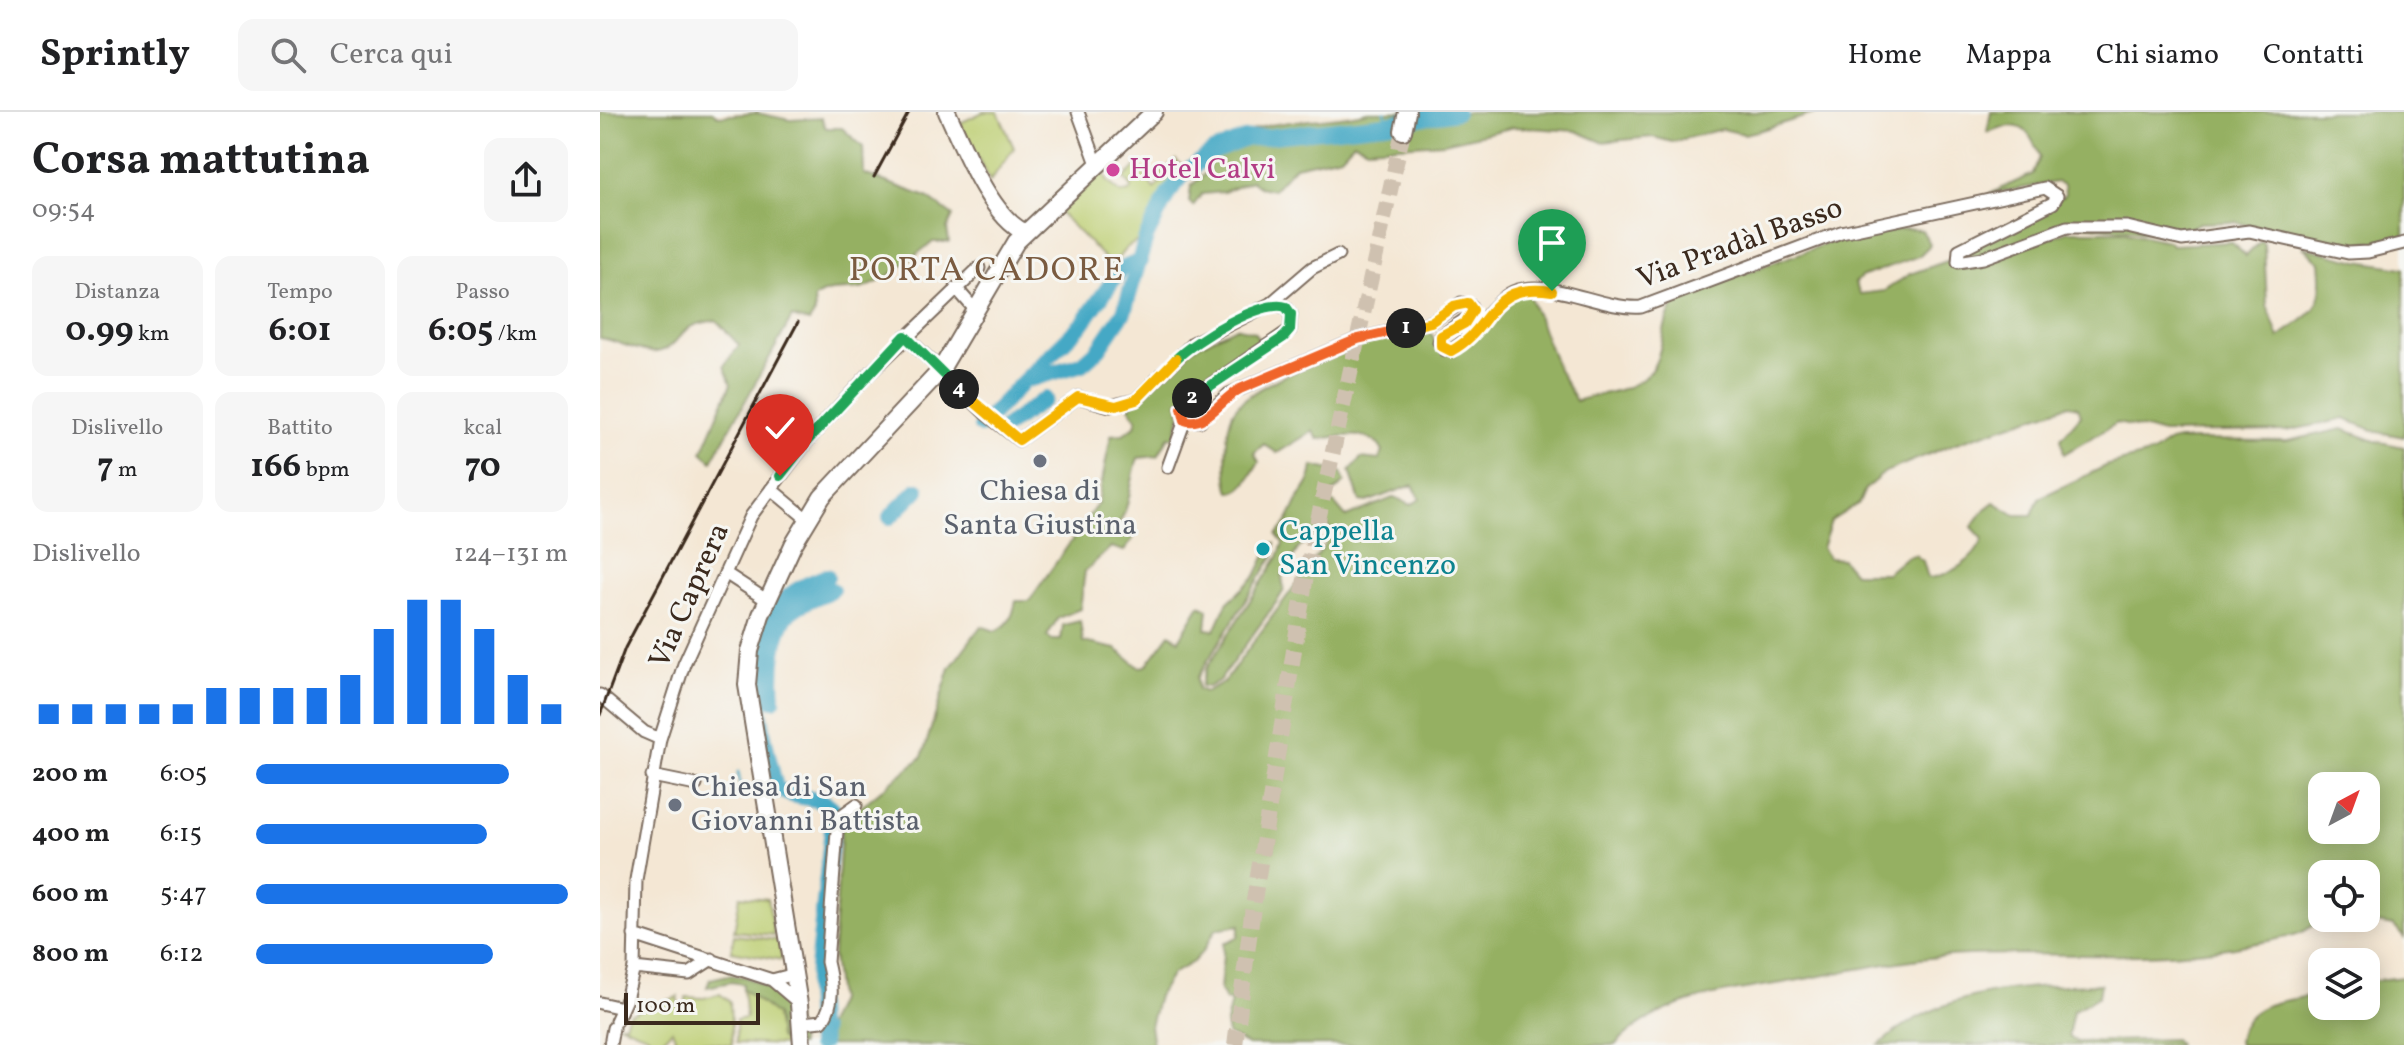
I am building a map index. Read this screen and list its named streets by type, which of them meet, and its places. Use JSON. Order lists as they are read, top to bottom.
{
  "streets": {
    "street": ["Via Pradàl Basso", "Via Caprera"]
  },
  "districts": ["PORTA CADORE"],
  "places": [
    "Hotel Calvi",
    "Chiesa di Santa Giustina",
    "Cappella San Vincenzo",
    "Chiesa di San Giovanni Battista"
  ],
  "scale_bar": "100 m",
  "north": "top right",
  "page": {
    "header": "Sprintly",
    "search": "Cerca qui",
    "nav": [
      "Home",
      "Mappa",
      "Chi siamo",
      "Contatti"
    ],
    "heading": ["Corsa mattutina", "09:54"],
    "stats": [
      ["Distanza", "0.99 km"],
      ["Tempo", "6:01"],
      ["Passo", "6:05 /km"],
      ["Dislivello", "7 m"],
      ["Battito", "166 bpm"],
      ["kcal", "70"]
    ],
    "pins": ["1", "4", "2"],
    "chart": ["Dislivello", "124–131 m"],
    "list": [
      {
        "name": "200 m",
        "note": "6:05"
      },
      {
        "name": "400 m",
        "note": "6:15"
      },
      {
        "name": "600 m",
        "note": "5:47"
      },
      {
        "name": "800 m",
        "note": "6:12"
      }
    ],
    "scale": "100 m"
  }
}
